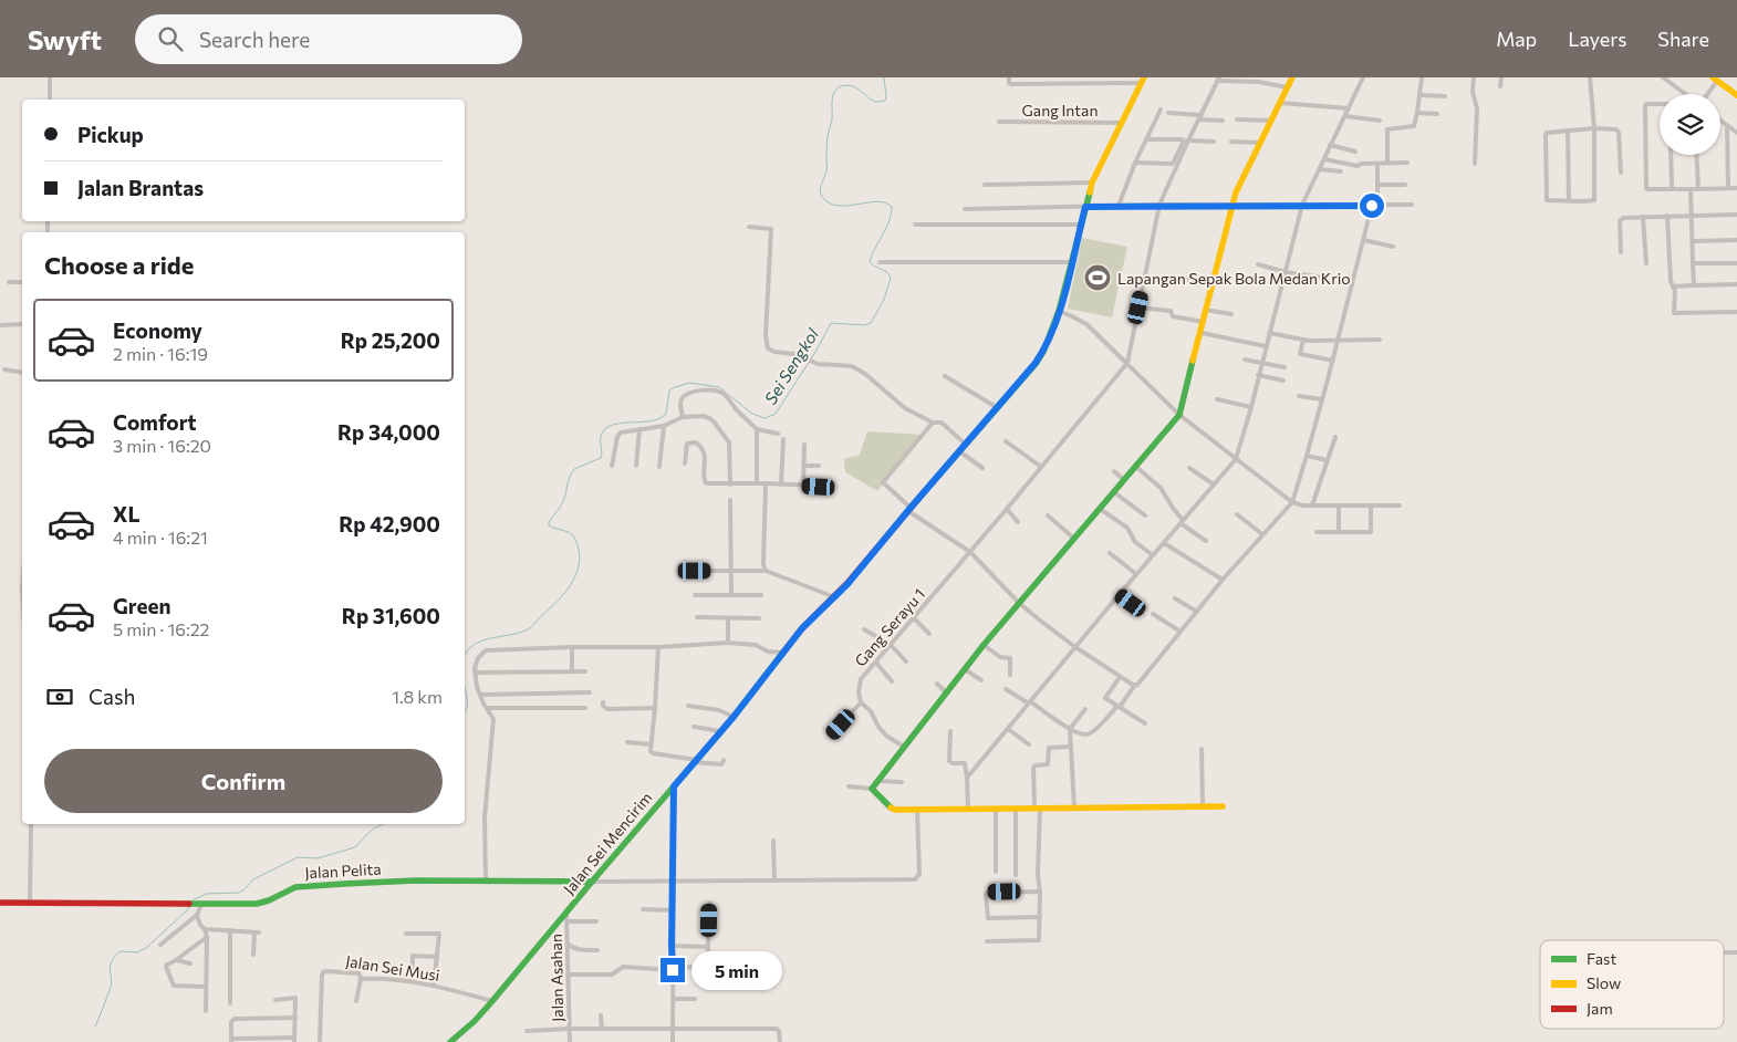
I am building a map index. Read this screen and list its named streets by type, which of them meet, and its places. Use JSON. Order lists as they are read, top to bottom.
{
  "streets": {
    "street": [
      "Gang Intan",
      "Gang Serayu 1",
      "Jalan Sei Mencirim",
      "Jalan Pelita",
      "Jalan Sei Musi",
      "Jalan Asahan"
    ]
  },
  "crossings": [
    ["Gang Intan", "Jalan Sei Mencirim"],
    ["Jalan Sei Mencirim", "Jalan Pelita"],
    ["Jalan Sei Mencirim", "Jalan Sei Musi"],
    ["Jalan Sei Mencirim", "Jalan Asahan"]
  ],
  "water": ["Sei Sengkol"],
  "places": {
    "sports": ["Lapangan Sepak Bola Medan Krio"]
  },
  "legend": ["Fast", "Slow", "Jam"],
  "page": {
    "header": "Swyft",
    "search": "Search here",
    "nav": ["Map", "Layers", "Share"],
    "banner": ["Pickup", "Jalan Brantas"],
    "heading": "Choose a ride",
    "list": [
      {
        "name": "Economy",
        "note": "2 min · 16:19",
        "value": "Rp 25,200"
      },
      {
        "name": "Comfort",
        "note": "3 min · 16:20",
        "value": "Rp 34,000"
      },
      {
        "name": "XL",
        "note": "4 min · 16:21",
        "value": "Rp 42,900"
      },
      {
        "name": "Green",
        "note": "5 min · 16:22",
        "value": "Rp 31,600"
      }
    ],
    "pay": ["Cash", "1.8 km"],
    "buttons": "Confirm",
    "bubble": "5 min"
  }
}
